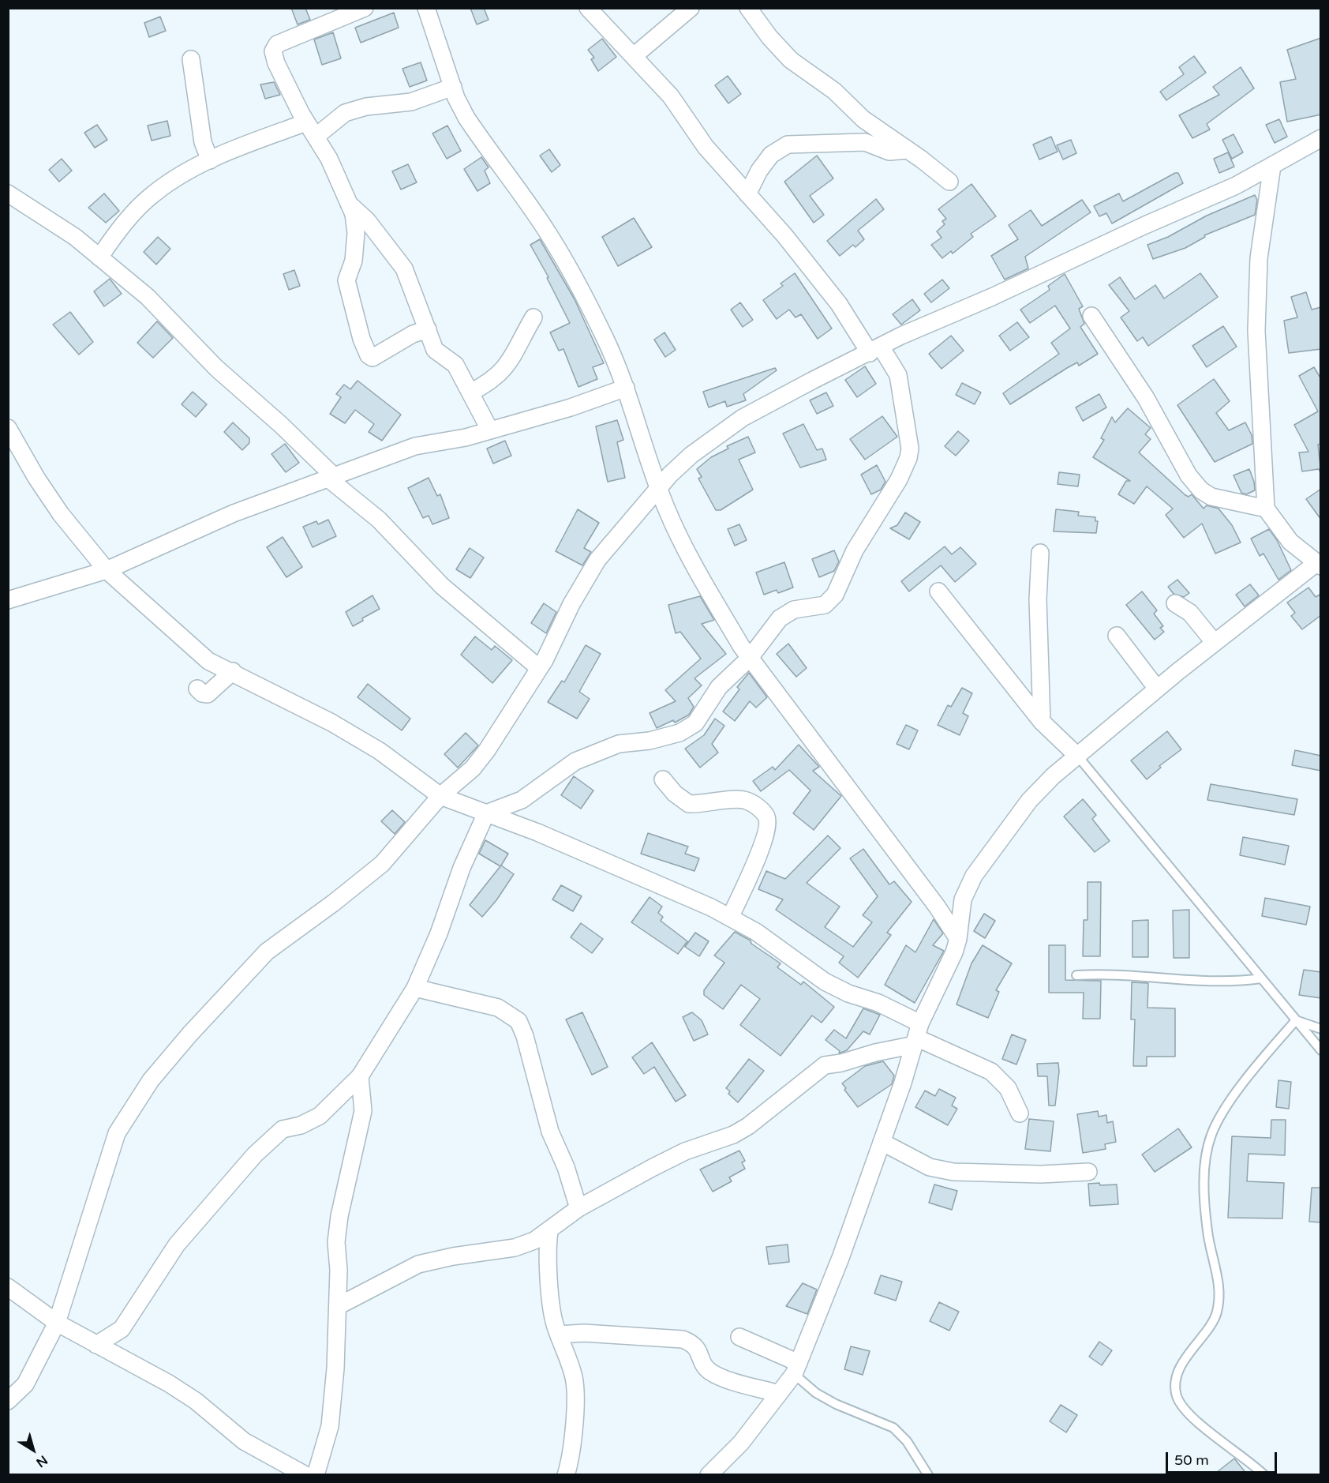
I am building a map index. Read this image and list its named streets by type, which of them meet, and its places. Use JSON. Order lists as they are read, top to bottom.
{
  "scale_bar": "50 m",
  "north": "bottom right"
}
